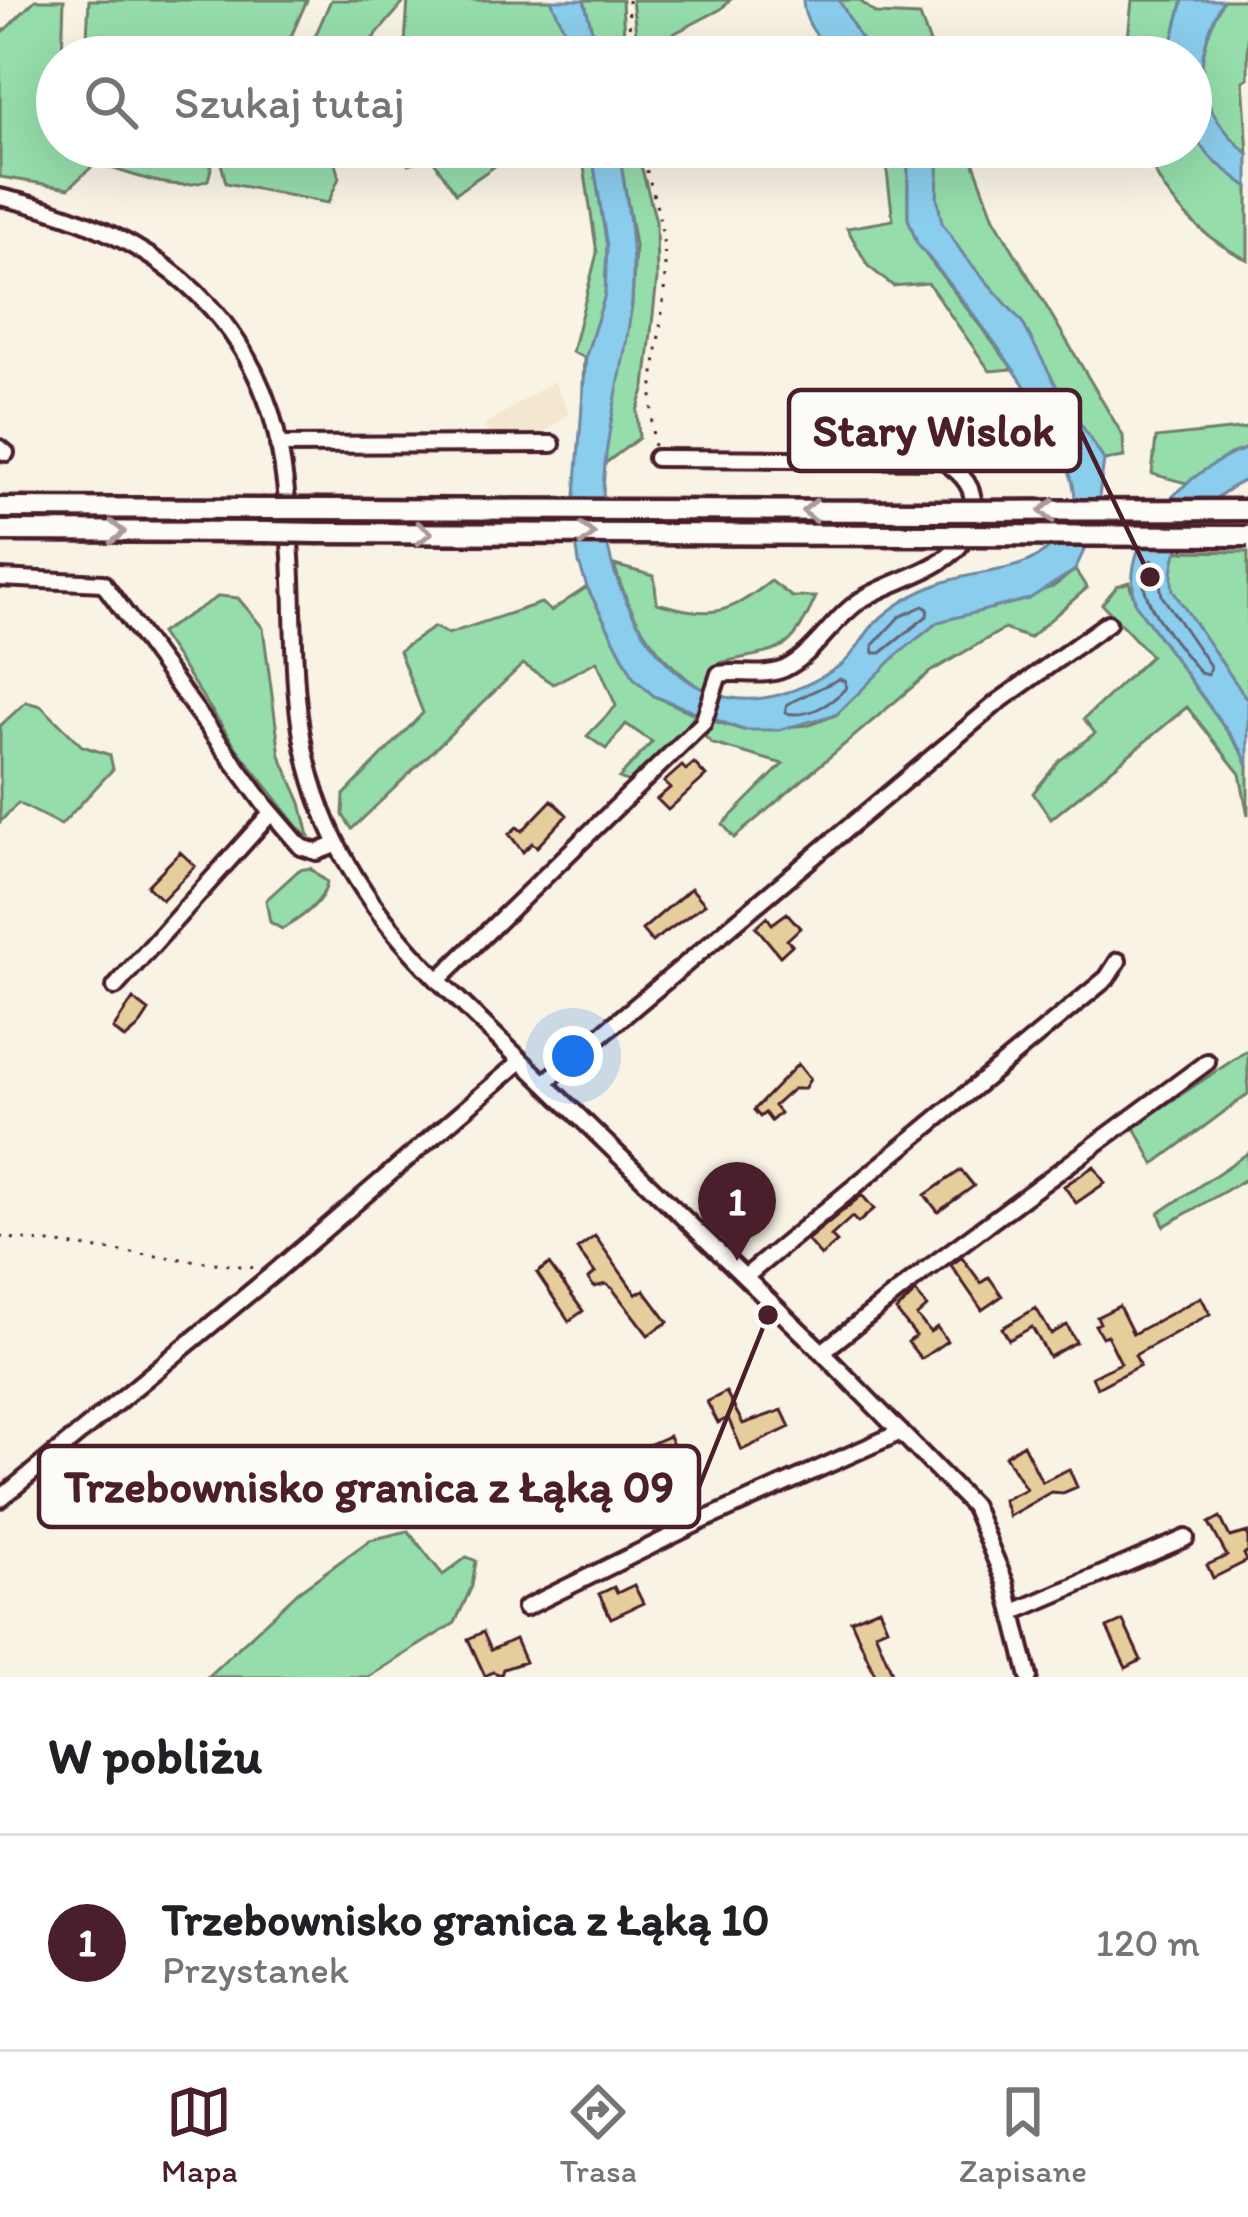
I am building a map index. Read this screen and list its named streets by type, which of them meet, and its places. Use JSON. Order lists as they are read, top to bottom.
{
  "places": ["Stary Wislok", "Trzebownisko granica z Łąką 09"],
  "page": {
    "search": "Szukaj tutaj",
    "pins": "1",
    "heading": "W pobliżu",
    "list": [
      {
        "mark": "1",
        "name": "Trzebownisko granica z Łąką 10",
        "note": "Przystanek",
        "value": "120 m"
      }
    ],
    "nav": ["Mapa", "Trasa", "Zapisane"]
  }
}
